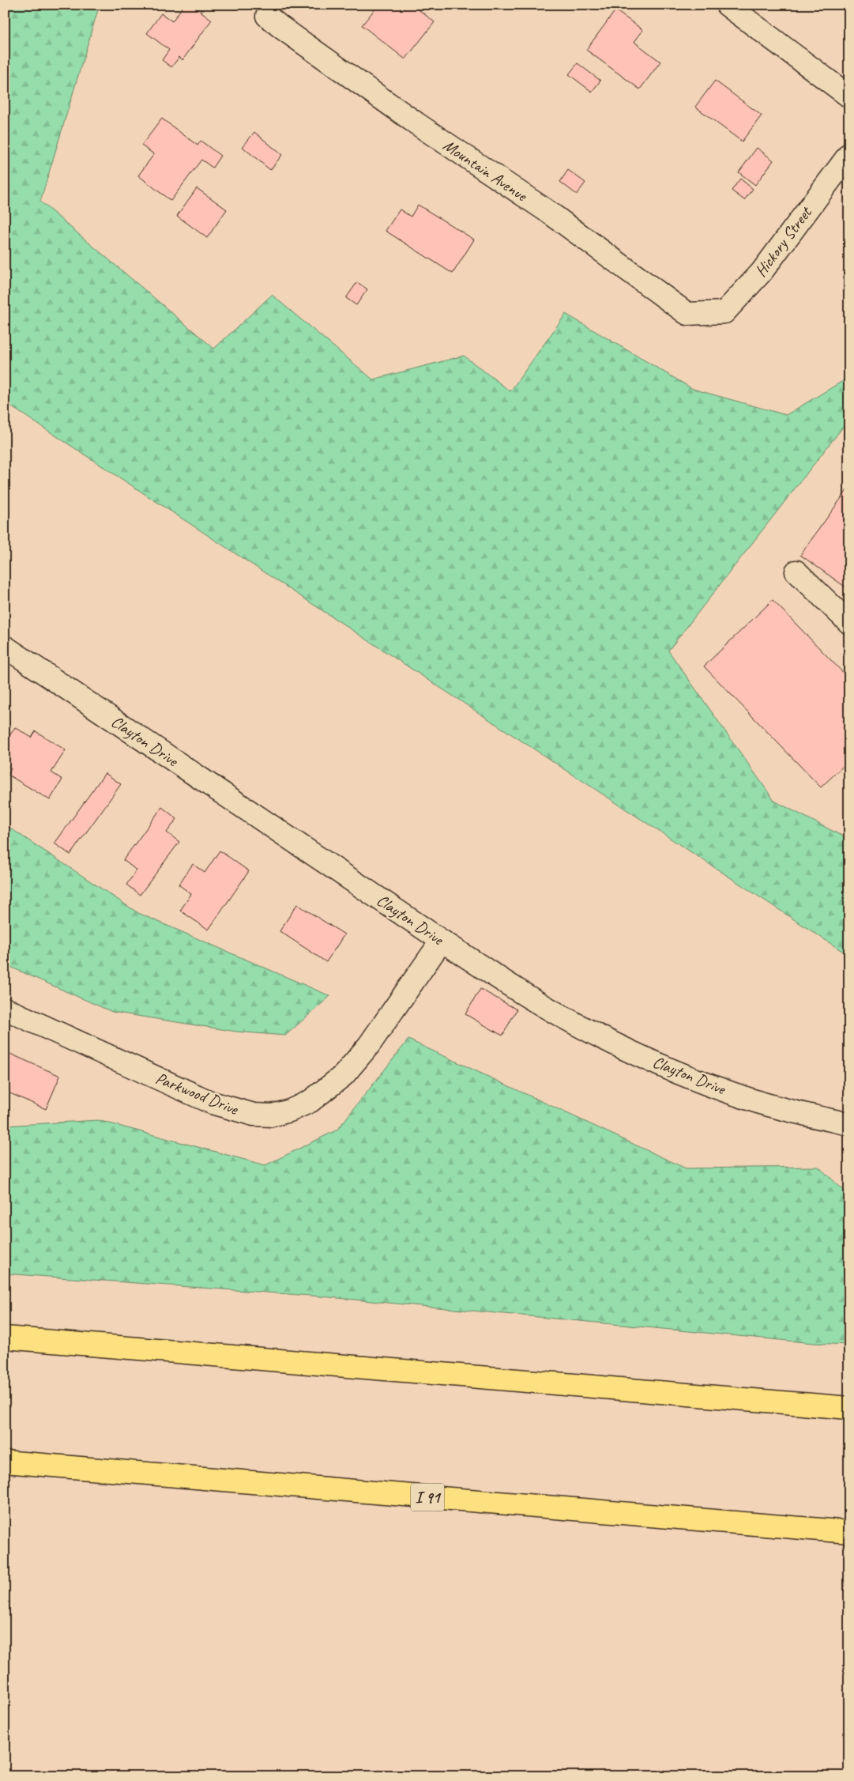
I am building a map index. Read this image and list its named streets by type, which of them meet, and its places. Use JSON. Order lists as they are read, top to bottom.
{
  "streets": {
    "highway": ["I 91"],
    "street": [
      "Mountain Avenue",
      "Hickory Street",
      "Clayton Drive",
      "Parkwood Drive"
    ]
  },
  "crossings": [
    ["Mountain Avenue", "Hickory Street"],
    ["Clayton Drive", "Parkwood Drive"]
  ]
}
